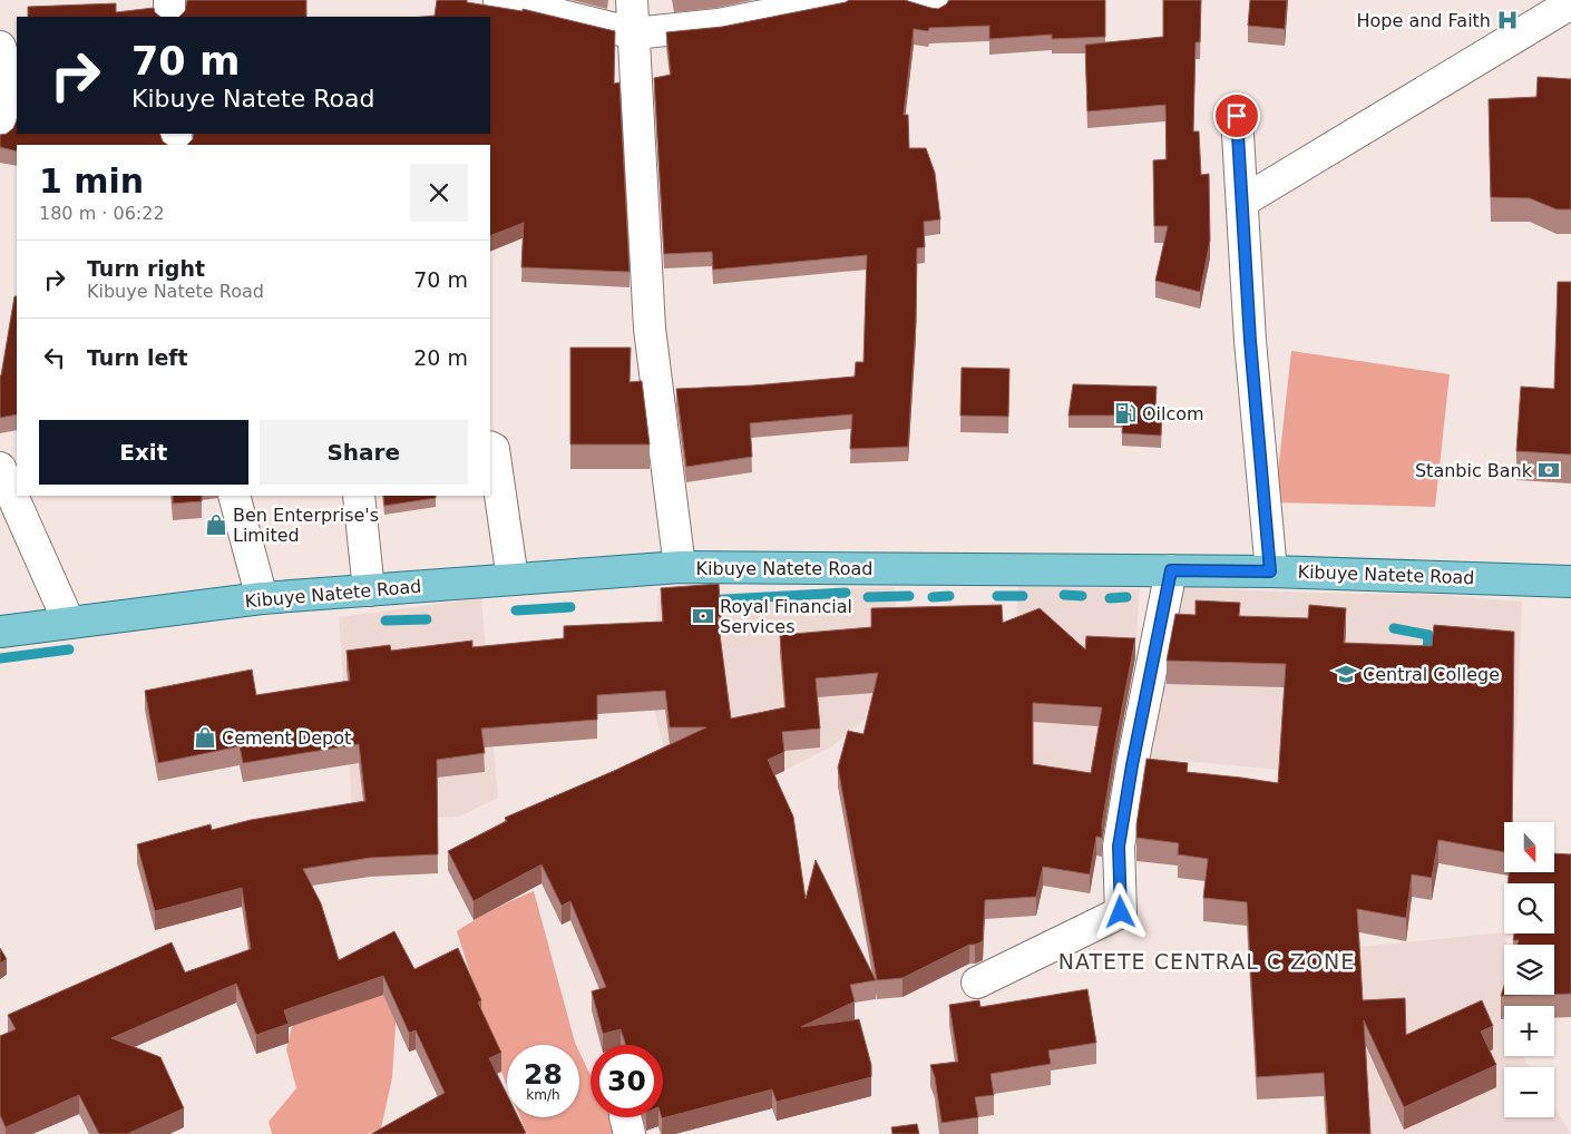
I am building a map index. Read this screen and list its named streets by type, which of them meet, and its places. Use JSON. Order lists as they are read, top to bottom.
{
  "streets": {
    "main road": ["Kibuye Natete Road"]
  },
  "districts": ["NATETE CENTRAL C ZONE"],
  "places": {
    "hospital": ["Hope and Faith"],
    "fuel station": ["Oilcom"],
    "bank": ["Stanbic Bank", "Royal Financial Services"],
    "shop": ["Ben Enterprise's Limited", "Cement Depot"],
    "school or university": ["Central College"]
  },
  "north": "bottom",
  "page": {
    "turn": ["70 m", "Kibuye Natete Road"],
    "heading": ["1 min", "180 m · 06:22"],
    "list": [
      {
        "name": "Turn right",
        "note": "Kibuye Natete Road",
        "value": "70 m"
      },
      {
        "name": "Turn left",
        "value": "20 m"
      }
    ],
    "buttons": ["Exit", "Share"],
    "map_buttons": ["+", "−"],
    "speed": "28 km/h",
    "limit": "30"
  }
}
